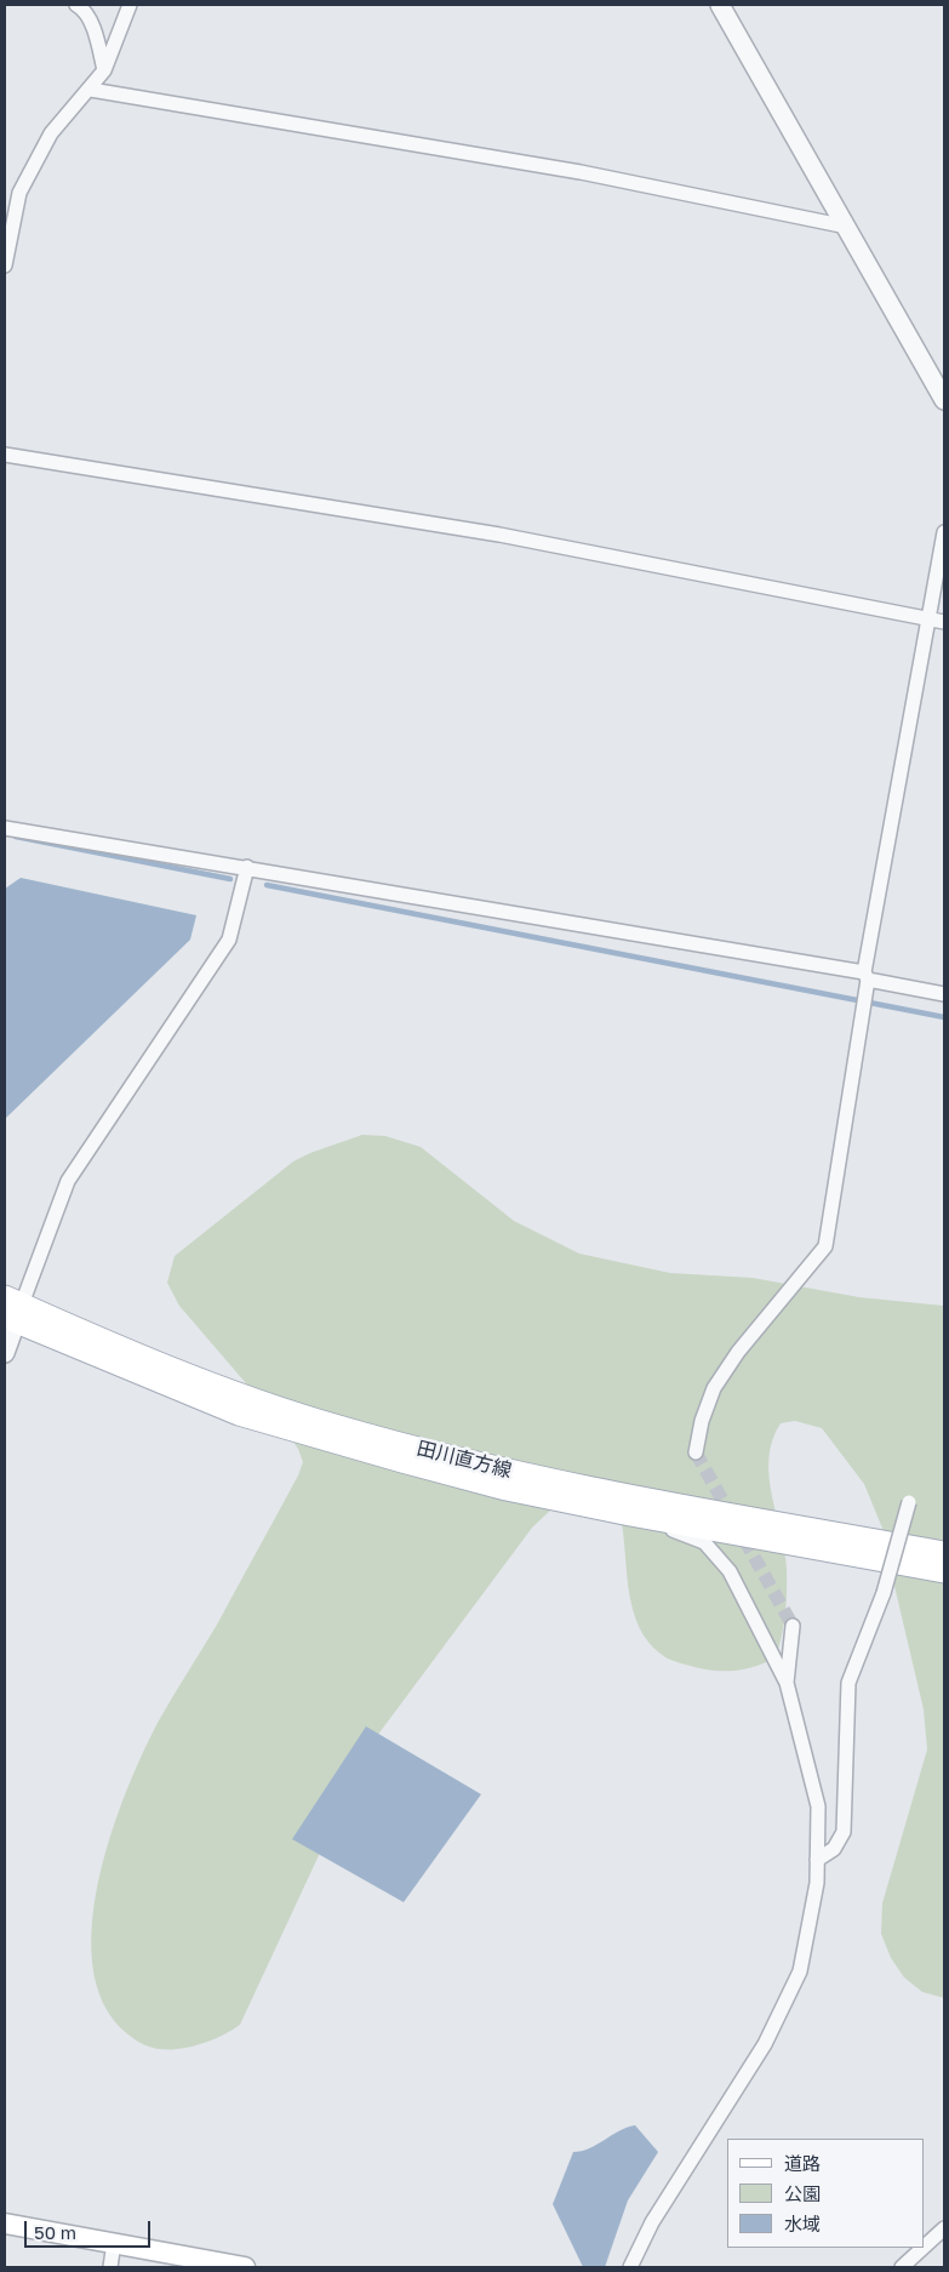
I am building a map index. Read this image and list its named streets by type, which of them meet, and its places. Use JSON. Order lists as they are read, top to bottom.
{
  "streets": {
    "main road": ["田川直方線"]
  },
  "legend": ["道路", "公園", "水域"],
  "scale_bar": "50 m"
}
